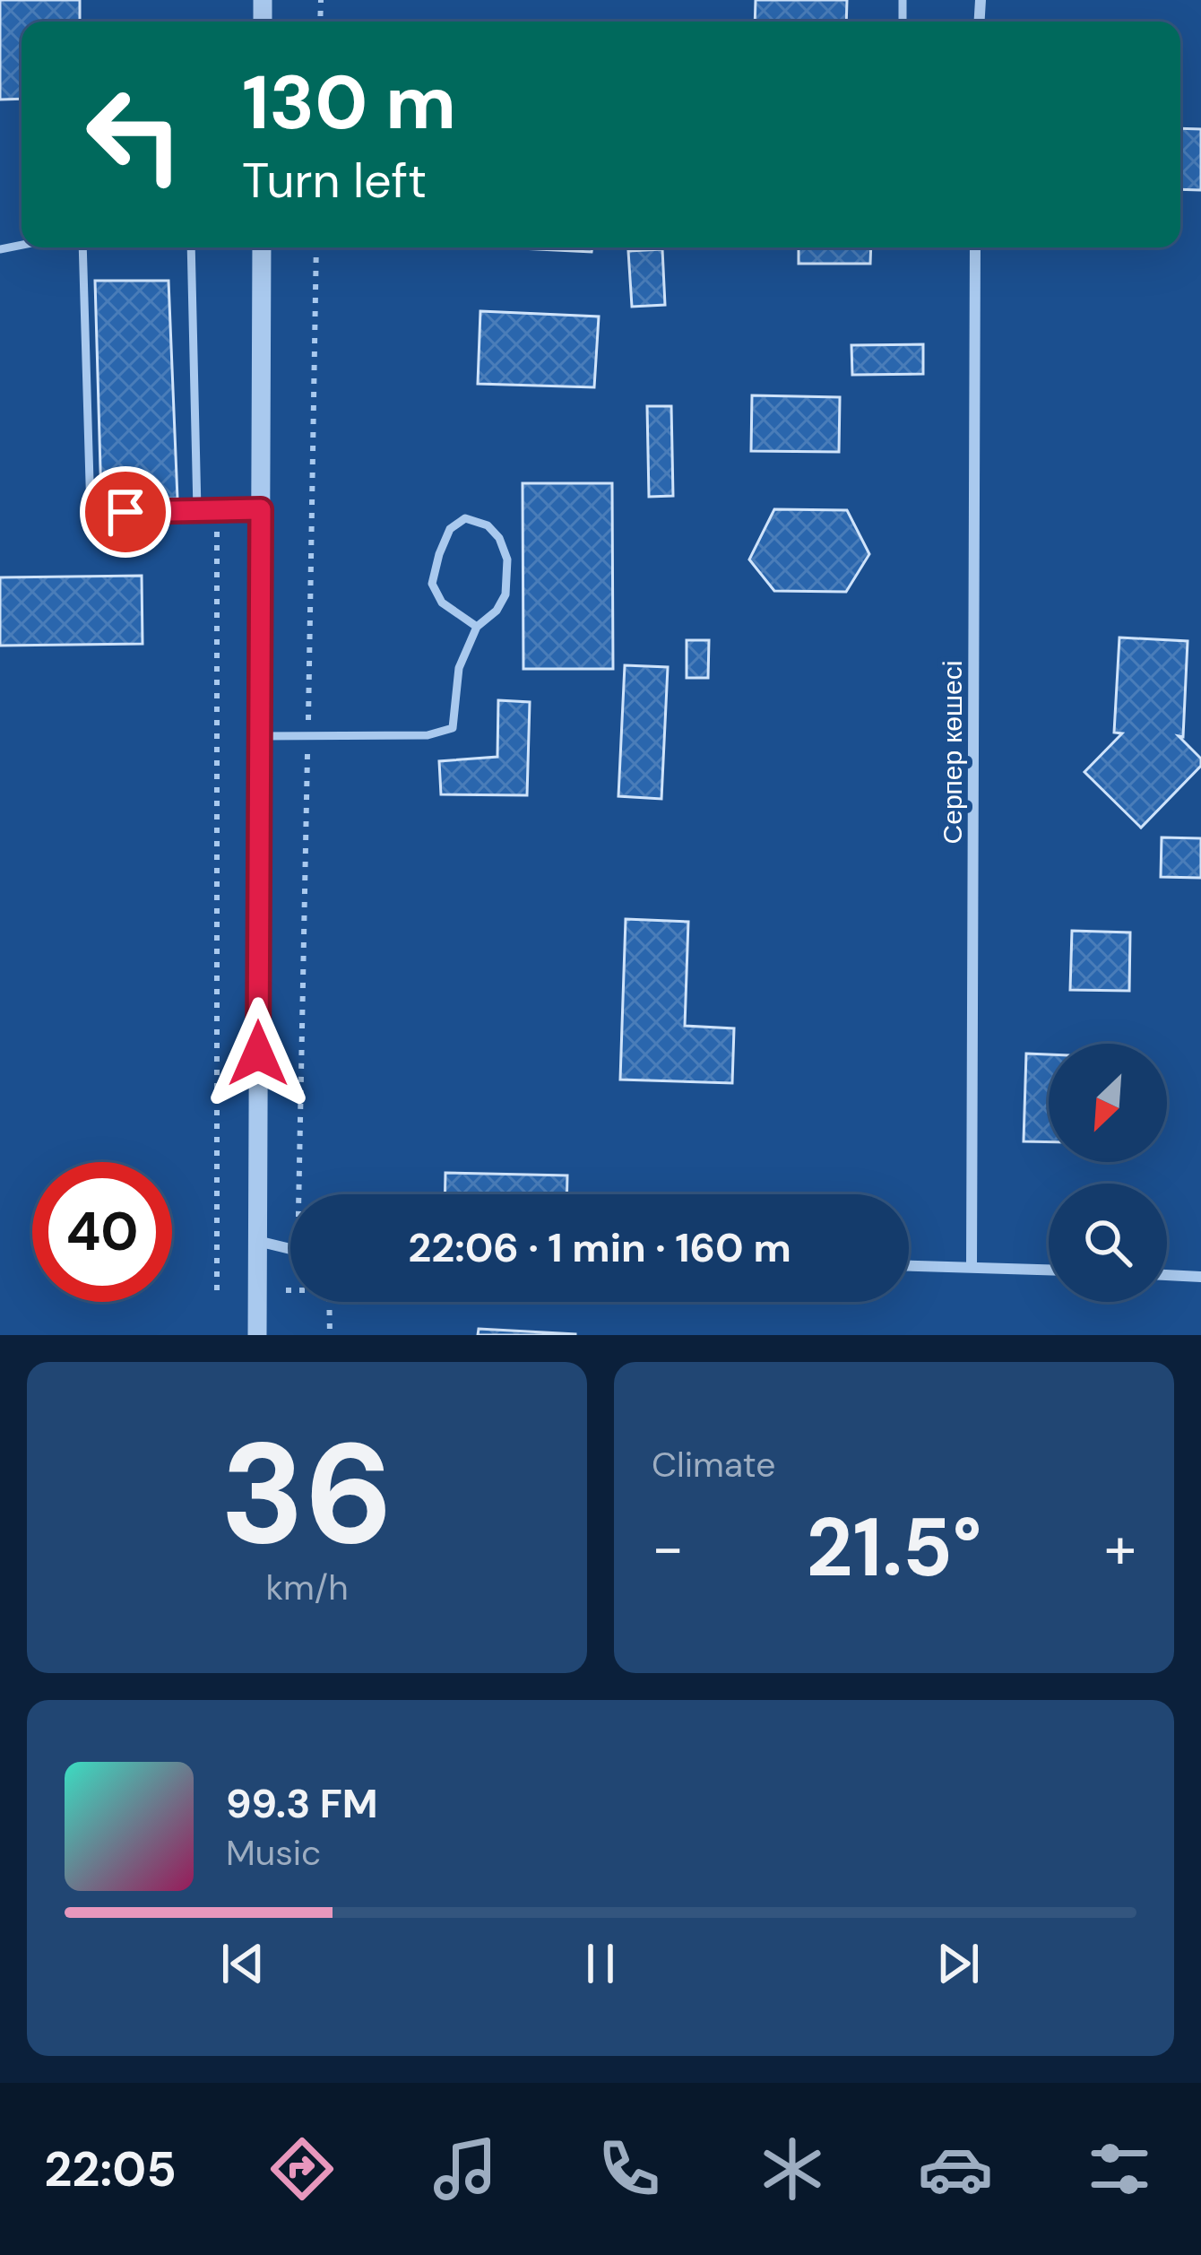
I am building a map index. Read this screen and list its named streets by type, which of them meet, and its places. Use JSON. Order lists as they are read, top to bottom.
{
  "streets": {
    "street": ["Серпер көшесі"]
  },
  "north": "bottom left",
  "page": {
    "turn": ["130 m", "Turn left"],
    "limit": "40",
    "trip": "22:06 · 1 min · 160 m",
    "tile": [
      ["36", "km/h"],
      "Climate"
    ],
    "heat": ["−", "21.5°", "+"],
    "song": ["99.3 FM", "Music"],
    "tabs": "22:05"
  }
}
